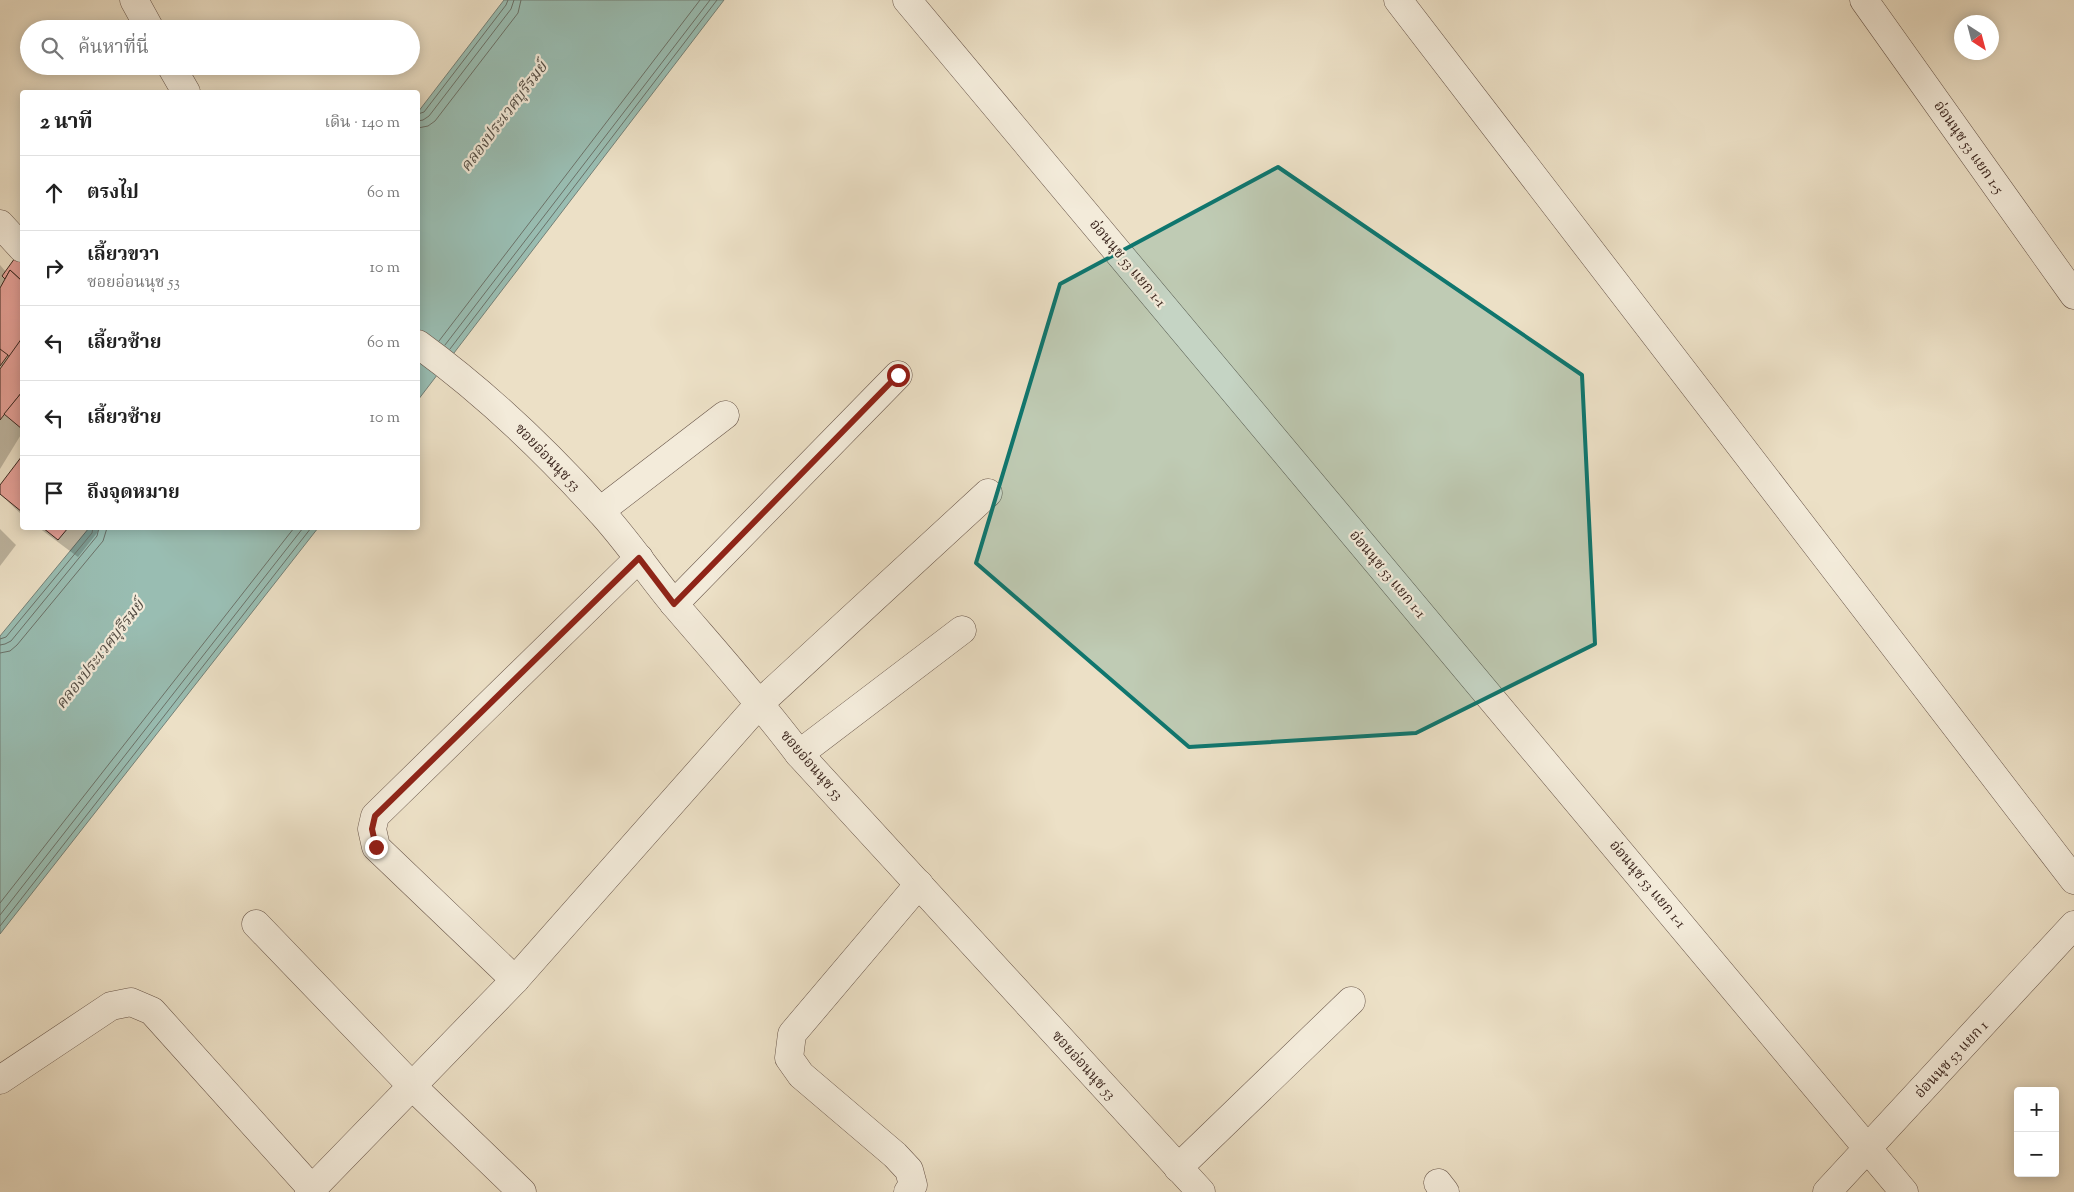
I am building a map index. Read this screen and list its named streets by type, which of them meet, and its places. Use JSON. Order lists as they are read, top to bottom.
{
  "streets": {
    "street": [
      "อ่อนนุช 53 แยก 1-5",
      "อ่อนนุช 53 แยก 1-1",
      "ซอยอ่อนนุช 53",
      "อ่อนนุช 53 แยก 1"
    ]
  },
  "crossings": [
    ["อ่อนนุช 53 แยก 1-1", "อ่อนนุช 53 แยก 1"]
  ],
  "water": ["คลองประเวศบุรีรมย์"],
  "north": "bottom right",
  "page": {
    "search": "ค้นหาที่นี่",
    "heading": ["2 นาที", "เดิน · 140 m"],
    "list": [
      ["ตรงไป", "60 m"],
      ["เลี้ยวขวา", "ซอยอ่อนนุช 53", "10 m"],
      ["เลี้ยวซ้าย", "60 m"],
      ["เลี้ยวซ้าย", "10 m"],
      "ถึงจุดหมาย"
    ],
    "map_buttons": ["+", "−"]
  }
}
